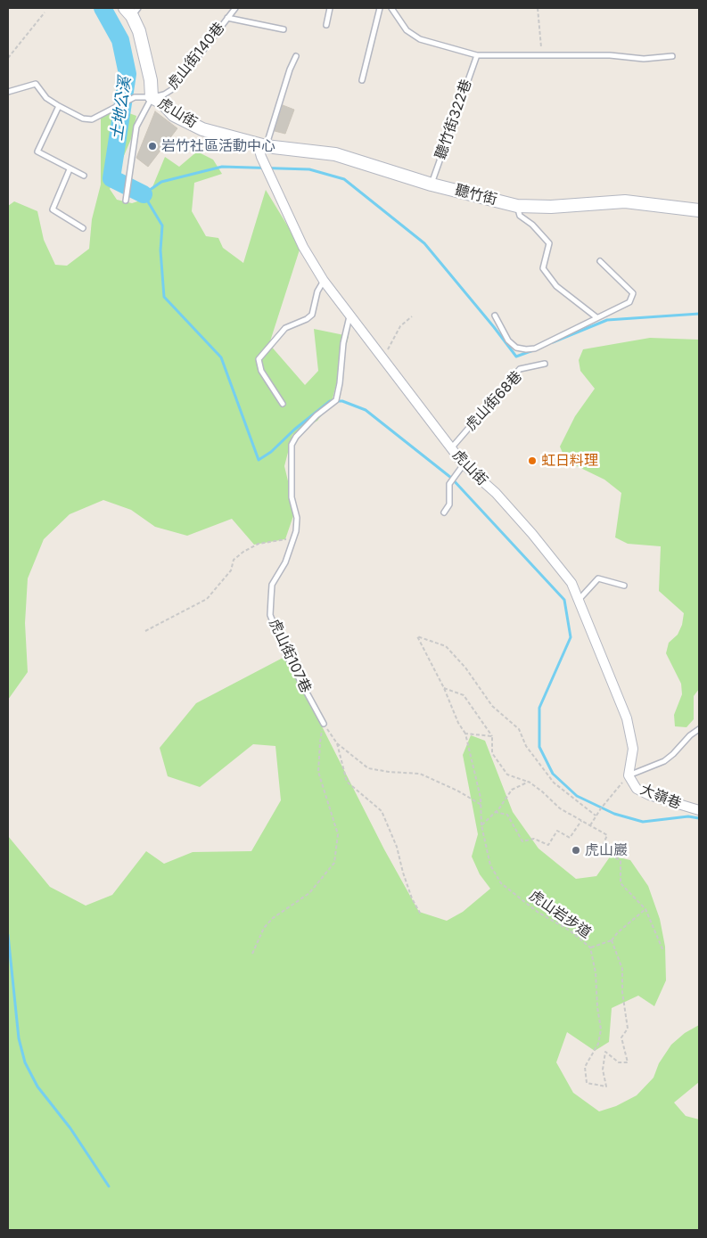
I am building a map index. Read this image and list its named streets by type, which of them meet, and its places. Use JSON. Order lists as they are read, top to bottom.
{
  "streets": {
    "street": ["虎山街", "聽竹街", "大嶺巷"],
    "lane": [
      "虎山街140巷",
      "聽竹街322巷",
      "虎山街68巷",
      "虎山街107巷"
    ],
    "path": ["虎山岩步道"]
  },
  "crossings": [
    ["虎山街140巷", "虎山街"],
    ["虎山街", "聽竹街"],
    ["虎山街", "虎山街68巷"],
    ["虎山街", "虎山街107巷"],
    ["虎山街", "大嶺巷"],
    ["聽竹街322巷", "聽竹街"]
  ],
  "water": ["土地公溪"],
  "places": ["岩竹社區活動中心", "虹日料理", "虎山巖"]
}
